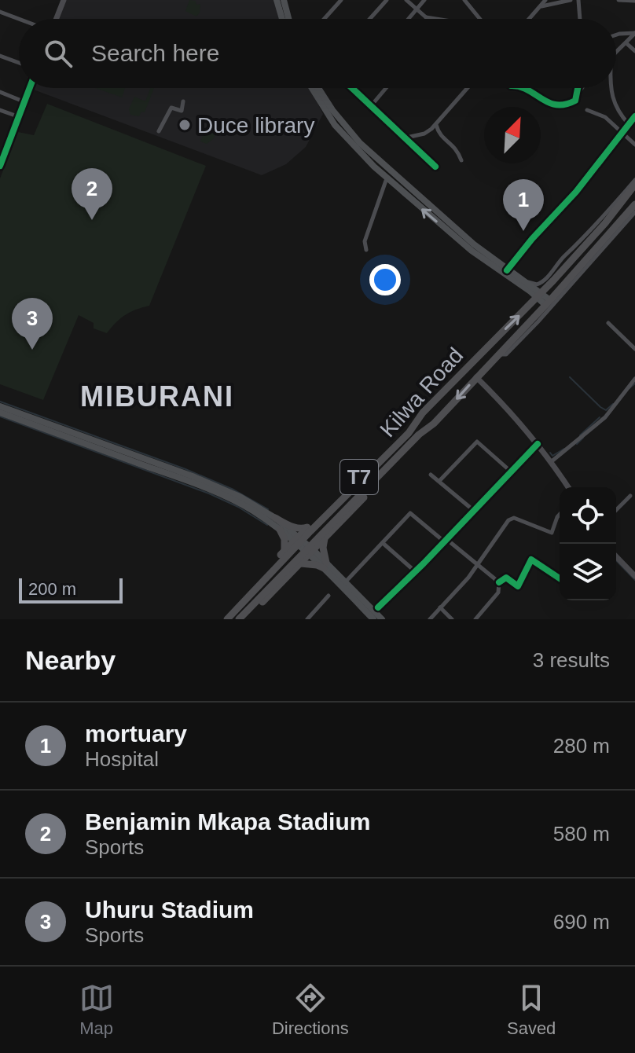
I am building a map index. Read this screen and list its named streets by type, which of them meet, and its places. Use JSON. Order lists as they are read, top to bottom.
{
  "streets": {
    "highway": ["Kilwa Road", "T7"]
  },
  "crossings": [
    ["Kilwa Road", "T7"]
  ],
  "districts": ["MIBURANI"],
  "places": ["Duce library"],
  "scale_bar": "200 m",
  "north": "top right",
  "page": {
    "search": "Search here",
    "pins": ["2", "1", "3"],
    "scale": "200 m",
    "heading": ["Nearby", "3 results"],
    "list": [
      {
        "mark": "1",
        "name": "mortuary",
        "note": "Hospital",
        "value": "280 m"
      },
      {
        "mark": "2",
        "name": "Benjamin Mkapa Stadium",
        "note": "Sports",
        "value": "580 m"
      },
      {
        "mark": "3",
        "name": "Uhuru Stadium",
        "note": "Sports",
        "value": "690 m"
      }
    ],
    "nav": ["Map", "Directions", "Saved"]
  }
}
